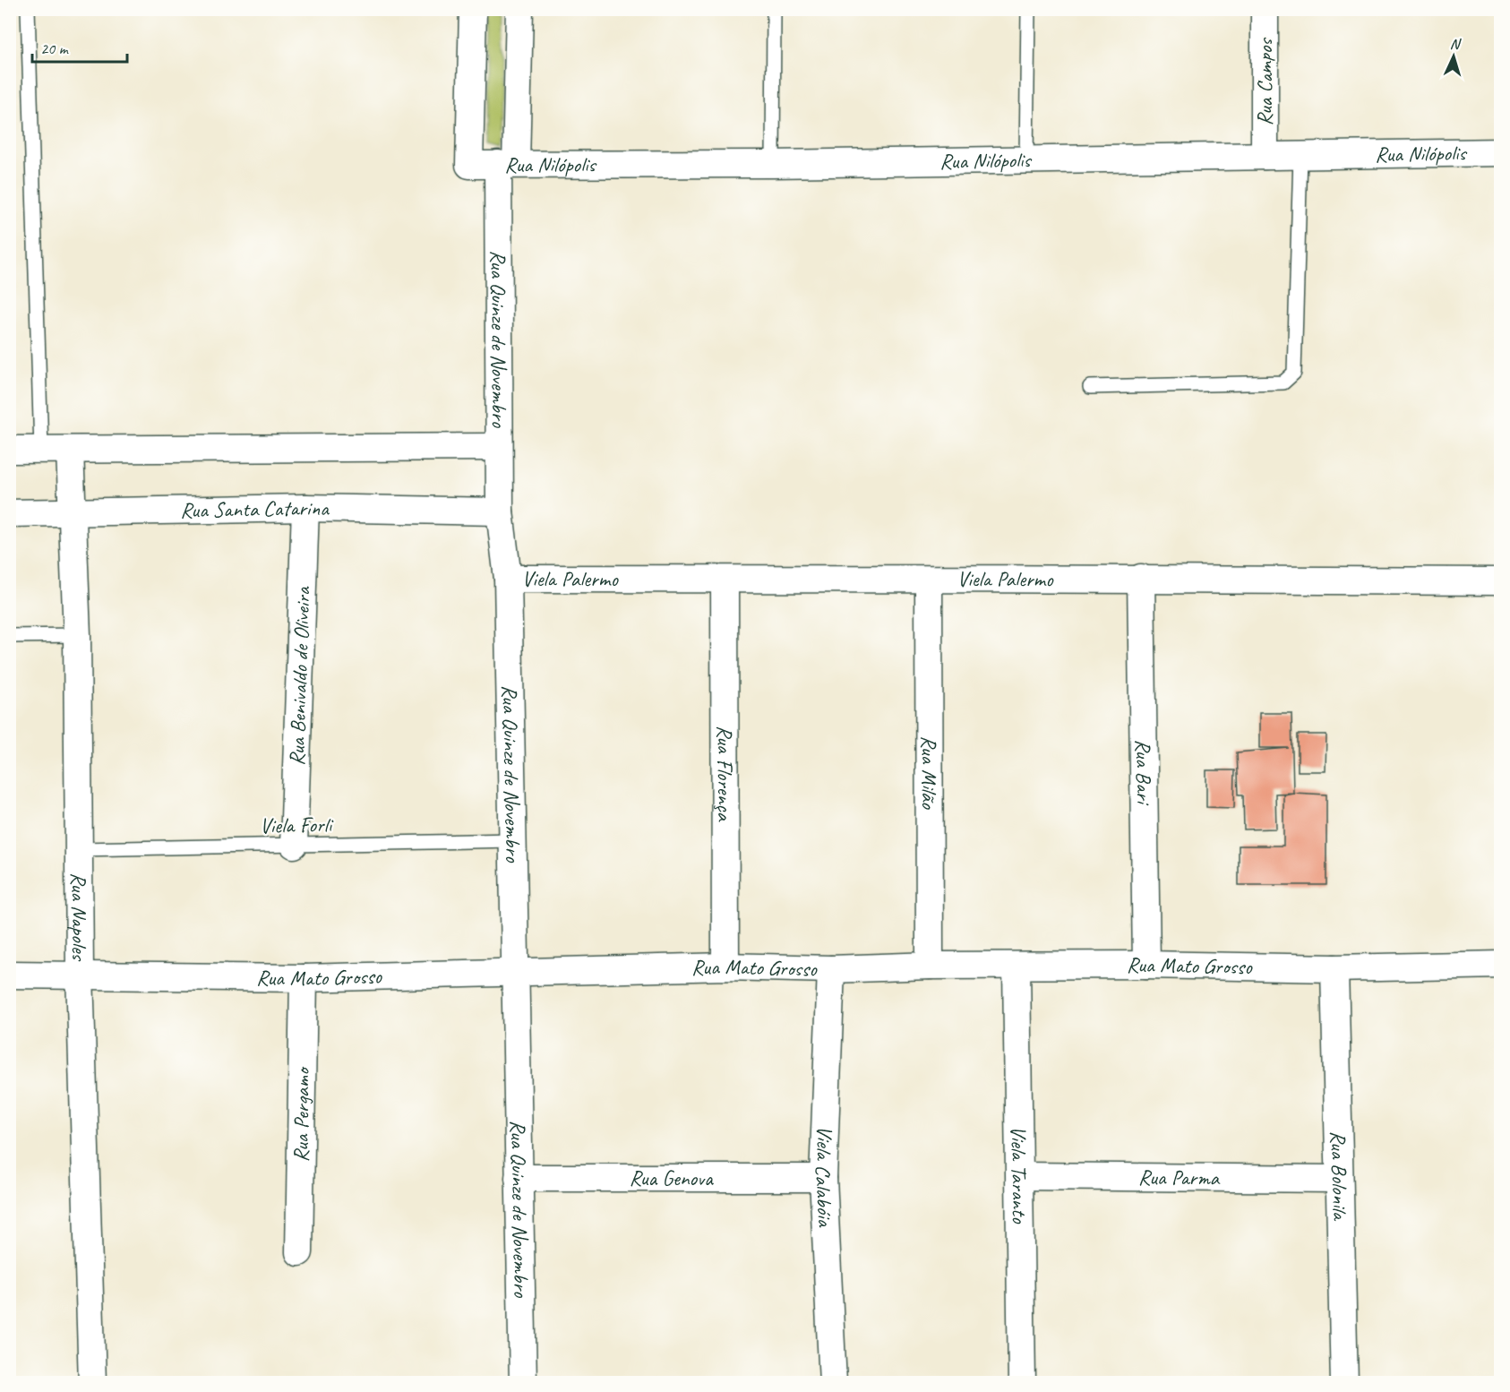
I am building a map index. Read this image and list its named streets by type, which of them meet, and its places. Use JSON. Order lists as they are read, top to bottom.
{
  "streets": {
    "street": [
      "Rua Campos",
      "Rua Nilópolis",
      "Rua Quinze de Novembro",
      "Rua Santa Catarina",
      "Viela Palermo",
      "Rua Benivaldo de Oliveira",
      "Rua Bari",
      "Rua Florença",
      "Rua Milão",
      "Rua Napoles",
      "Rua Mato Grosso",
      "Rua Pergamo",
      "Viela Taranto",
      "Rua Bolonila",
      "Viela Calabóia",
      "Rua Parma",
      "Rua Genova"
    ],
    "lane": ["Viela Forli"]
  },
  "crossings": [
    ["Rua Campos", "Rua Nilópolis"],
    ["Rua Nilópolis", "Rua Quinze de Novembro"],
    ["Rua Quinze de Novembro", "Rua Santa Catarina"],
    ["Rua Quinze de Novembro", "Viela Palermo"],
    ["Rua Quinze de Novembro", "Viela Forli"],
    ["Rua Quinze de Novembro", "Rua Mato Grosso"],
    ["Rua Quinze de Novembro", "Rua Genova"],
    ["Rua Santa Catarina", "Rua Benivaldo de Oliveira"],
    ["Rua Santa Catarina", "Rua Napoles"],
    ["Viela Palermo", "Rua Bari"],
    ["Viela Palermo", "Rua Florença"],
    ["Viela Palermo", "Rua Milão"],
    ["Rua Benivaldo de Oliveira", "Viela Forli"],
    ["Rua Bari", "Rua Mato Grosso"],
    ["Rua Florença", "Rua Mato Grosso"],
    ["Rua Milão", "Rua Mato Grosso"],
    ["Viela Forli", "Rua Napoles"],
    ["Rua Napoles", "Rua Mato Grosso"],
    ["Rua Mato Grosso", "Rua Pergamo"],
    ["Rua Mato Grosso", "Viela Taranto"],
    ["Rua Mato Grosso", "Rua Bolonila"],
    ["Rua Mato Grosso", "Viela Calabóia"],
    ["Viela Taranto", "Rua Parma"],
    ["Rua Bolonila", "Rua Parma"],
    ["Viela Calabóia", "Rua Genova"]
  ],
  "scale_bar": "20 m",
  "north": "top"
}
